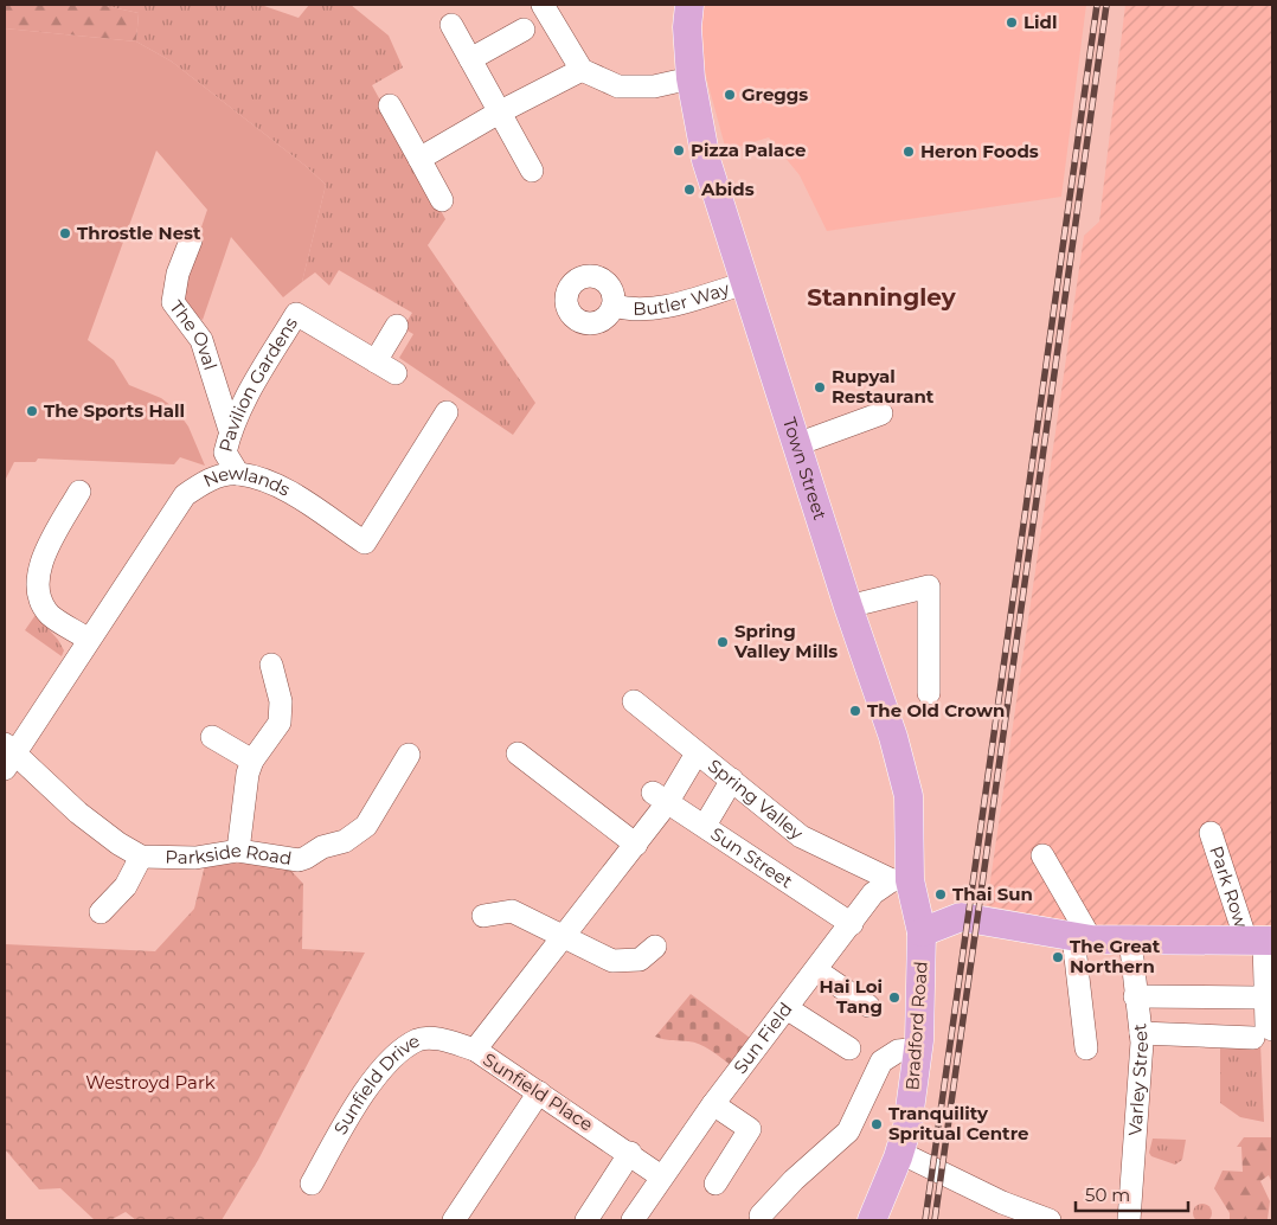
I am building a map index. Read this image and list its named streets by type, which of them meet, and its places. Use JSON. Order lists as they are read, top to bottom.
{
  "streets": {
    "main road": ["Town Street", "Bradford Road"],
    "street": [
      "Butler Way",
      "The Oval",
      "Pavilion Gardens",
      "Newlands",
      "Spring Valley",
      "Parkside Road",
      "Sun Street",
      "Park Row",
      "Sun Field",
      "Varley Street",
      "Sunfield Drive",
      "Sunfield Place"
    ]
  },
  "crossings": [
    ["Butler Way", "Town Street"],
    ["The Oval", "Pavilion Gardens"],
    ["Pavilion Gardens", "Newlands"],
    ["Town Street", "Spring Valley"],
    ["Town Street", "Bradford Road"],
    ["Town Street", "Sun Field"],
    ["Newlands", "Parkside Road"],
    ["Spring Valley", "Sun Field"],
    ["Spring Valley", "Sunfield Place"],
    ["Sun Street", "Sun Field"],
    ["Sun Street", "Sunfield Place"],
    ["Sun Field", "Sunfield Place"],
    ["Sunfield Drive", "Sunfield Place"]
  ],
  "districts": ["Stanningley"],
  "parks": ["Westroyd Park"],
  "places": [
    "Lidl",
    "Greggs",
    "Pizza Palace",
    "Heron Foods",
    "Abids",
    "Throstle Nest",
    "Rupyal Restaurant",
    "The Sports Hall",
    "Spring Valley Mills",
    "The Old Crown",
    "Thai Sun",
    "The Great Northern",
    "Hai Loi Tang",
    "Tranquility Spritual Centre"
  ],
  "scale_bar": "50 m"
}
